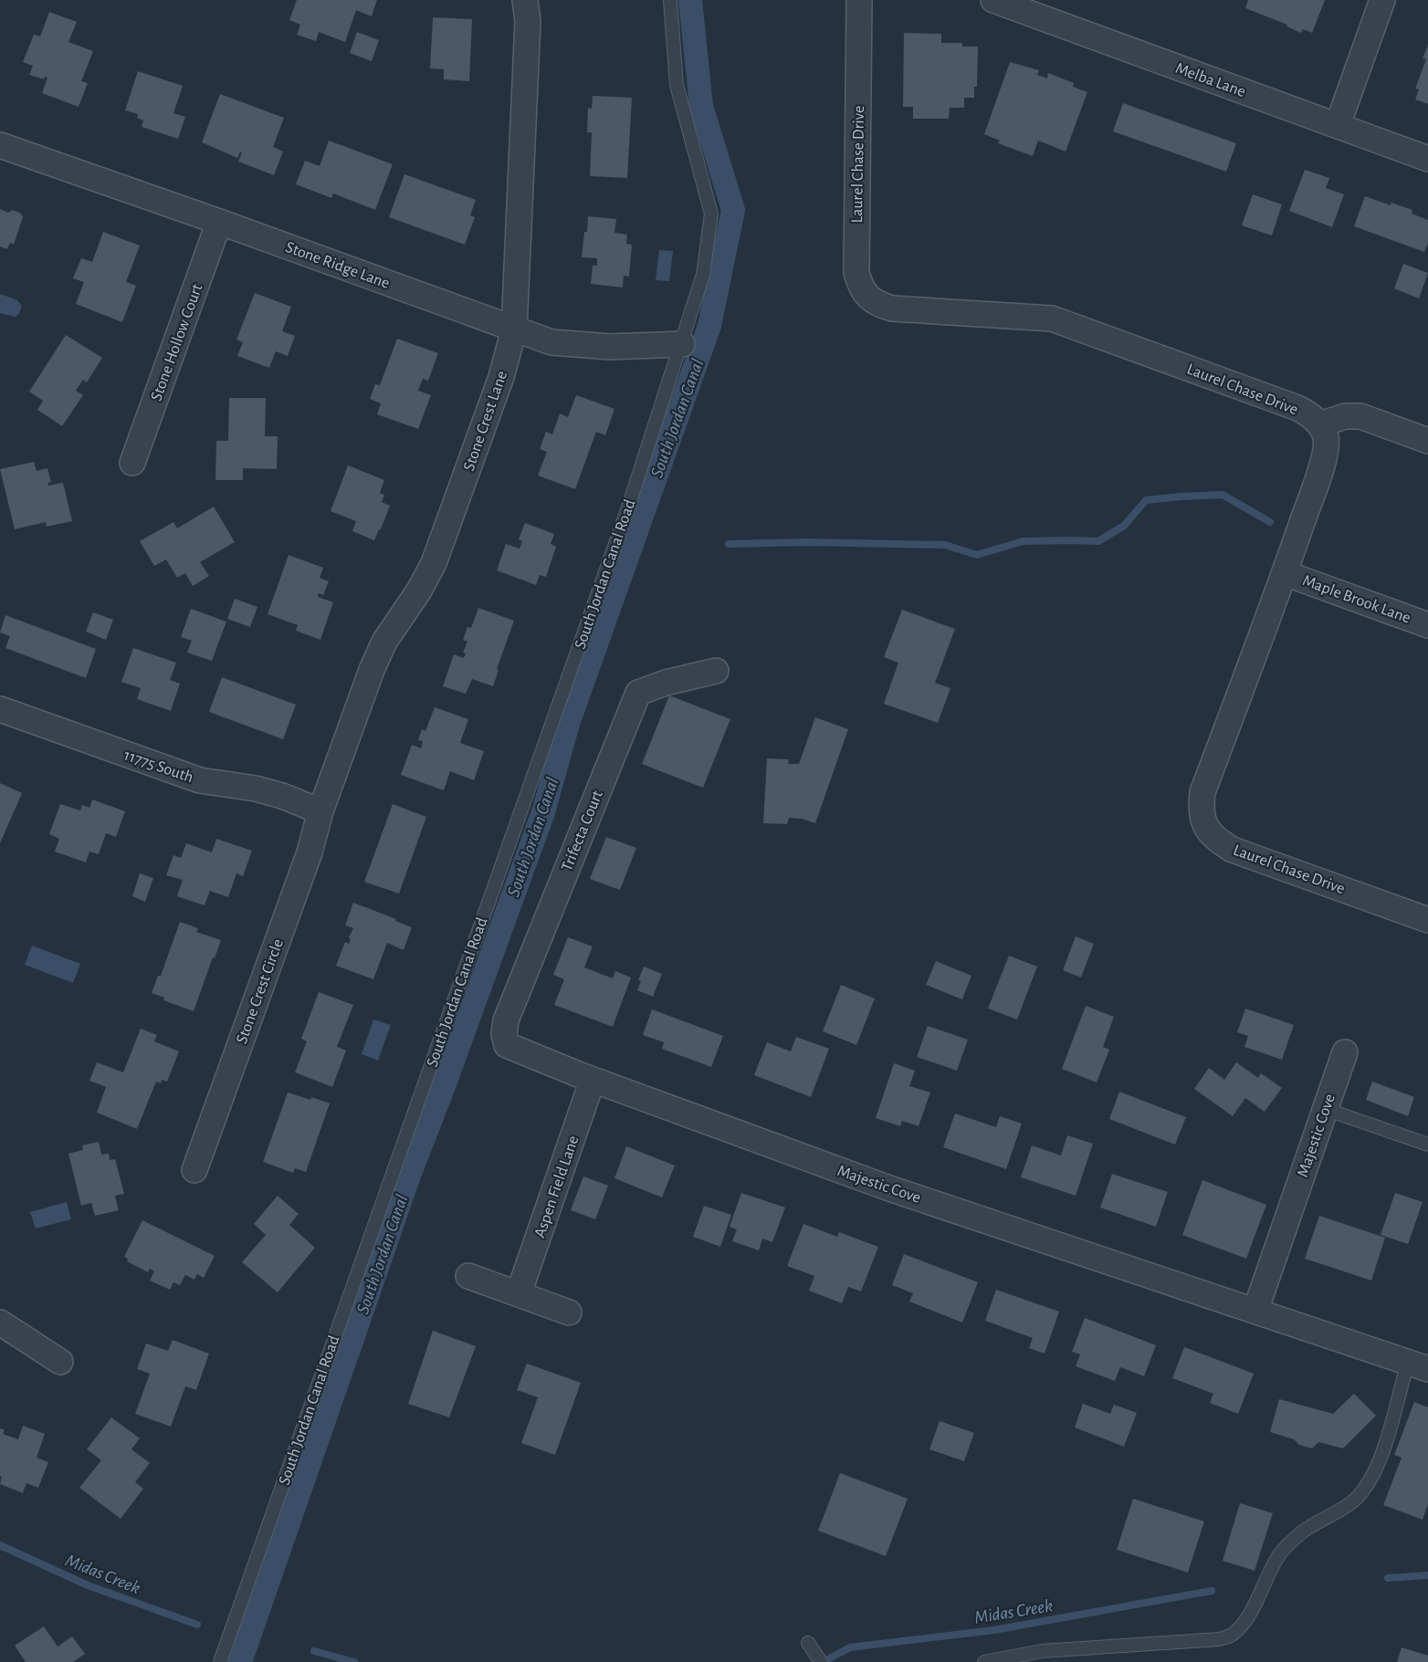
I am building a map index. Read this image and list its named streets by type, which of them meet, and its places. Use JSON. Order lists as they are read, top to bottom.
{
  "streets": {
    "street": [
      "Melba Lane",
      "Laurel Chase Drive",
      "Stone Ridge Lane",
      "Stone Hollow Court",
      "Stone Crest Lane",
      "Maple Brook Lane",
      "11775 South",
      "Trifecta Court",
      "Stone Crest Circle",
      "Majestic Cove",
      "Aspen Field Lane"
    ],
    "lane": ["South Jordan Canal Road"]
  },
  "crossings": [
    ["Laurel Chase Drive", "Maple Brook Lane"],
    ["Stone Ridge Lane", "Stone Hollow Court"],
    ["Stone Ridge Lane", "Stone Crest Lane"],
    ["Stone Ridge Lane", "South Jordan Canal Road"],
    ["Stone Crest Lane", "11775 South"],
    ["Stone Crest Lane", "Stone Crest Circle"],
    ["11775 South", "Stone Crest Circle"],
    ["Trifecta Court", "Majestic Cove"],
    ["Majestic Cove", "Aspen Field Lane"]
  ],
  "water": ["South Jordan Canal", "Midas Creek"]
}
